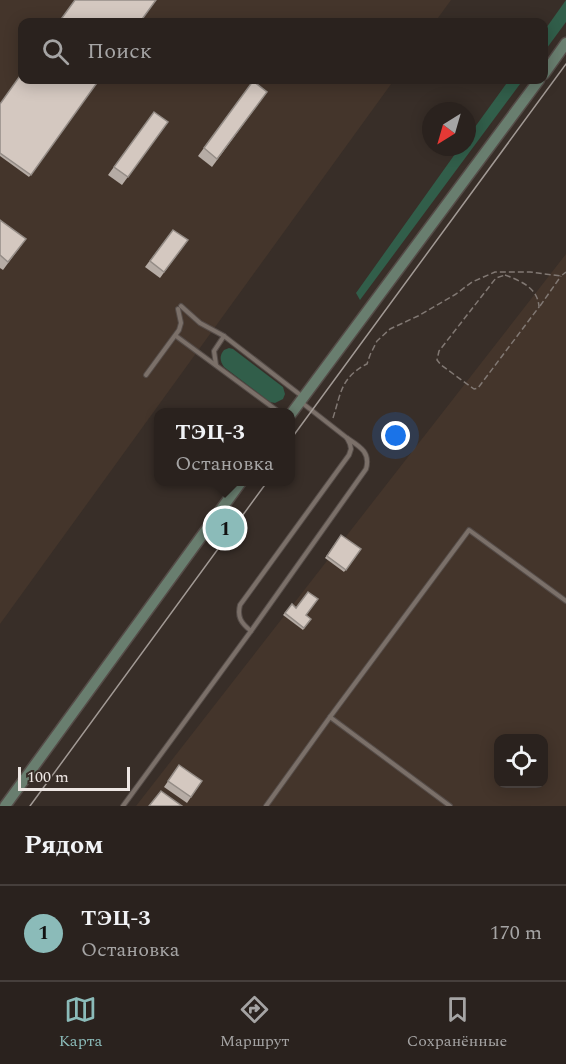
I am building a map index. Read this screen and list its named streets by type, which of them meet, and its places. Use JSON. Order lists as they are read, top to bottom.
{
  "scale_bar": "100 m",
  "north": "bottom left",
  "page": {
    "search": "Поиск",
    "popup": ["ТЭЦ-3", "Остановка"],
    "pins": "1",
    "scale": "100 m",
    "heading": "Рядом",
    "list": [
      {
        "mark": "1",
        "name": "ТЭЦ-3",
        "note": "Остановка",
        "value": "170 m"
      }
    ],
    "nav": ["Карта", "Маршрут", "Сохранённые"]
  }
}
